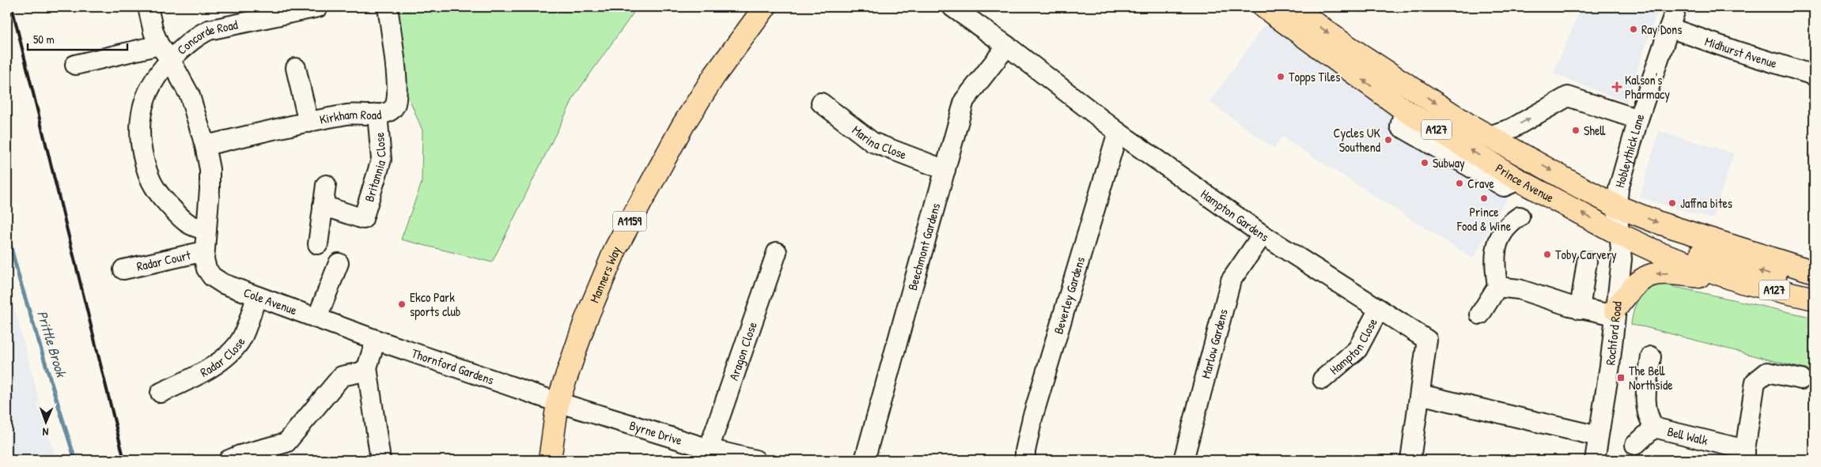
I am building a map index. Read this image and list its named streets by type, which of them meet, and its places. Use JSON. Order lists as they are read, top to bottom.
{
  "streets": {
    "main road": [
      "A127",
      "Prince Avenue",
      "A1159",
      "Manners Way"
    ],
    "street": [
      "Concorde Road",
      "Midhurst Avenue",
      "Kirkham Road",
      "Marina Close",
      "Hobleythick Lane",
      "Britannia Close",
      "Hampton Gardens",
      "Beechmont Gardens",
      "Radar Court",
      "Beverley Gardens",
      "Cole Avenue",
      "Rochford Road",
      "Marlow Gardens",
      "Hampton Close",
      "Aragon Close",
      "Radar Close",
      "Thornford Gardens",
      "Byrne Drive",
      "Bell Walk"
    ]
  },
  "crossings": [
    ["Concorde Road", "Cole Avenue"],
    ["Midhurst Avenue", "Hobleythick Lane"],
    ["Kirkham Road", "Britannia Close"],
    ["Kirkham Road", "Cole Avenue"],
    ["A127", "Hobleythick Lane"],
    ["A127", "Prince Avenue"],
    ["A127", "Rochford Road"],
    ["Marina Close", "Beechmont Gardens"],
    ["Hobleythick Lane", "Prince Avenue"],
    ["Hobleythick Lane", "Rochford Road"],
    ["Prince Avenue", "Rochford Road"],
    ["Hampton Gardens", "Beechmont Gardens"],
    ["Hampton Gardens", "Beverley Gardens"],
    ["Hampton Gardens", "Marlow Gardens"],
    ["Hampton Gardens", "Hampton Close"],
    ["Radar Court", "Cole Avenue"],
    ["Manners Way", "Thornford Gardens"],
    ["Manners Way", "Byrne Drive"],
    ["Cole Avenue", "Radar Close"],
    ["Cole Avenue", "Thornford Gardens"],
    ["Aragon Close", "Byrne Drive"],
    ["Thornford Gardens", "Byrne Drive"]
  ],
  "water": ["Prittle Brook"],
  "places": {
    "other": [
      "Ray Dons",
      "Topps Tiles",
      "Shell",
      "Cycles UK Southend",
      "Subway",
      "Crave",
      "Prince Food & Wine",
      "Jaffna bites",
      "Toby Carvery",
      "Ekco Park sports club"
    ],
    "health": ["Kalson's Pharmacy"],
    "transit": ["The Bell Northside"]
  },
  "scale_bar": "50 m",
  "north": "bottom"
}
